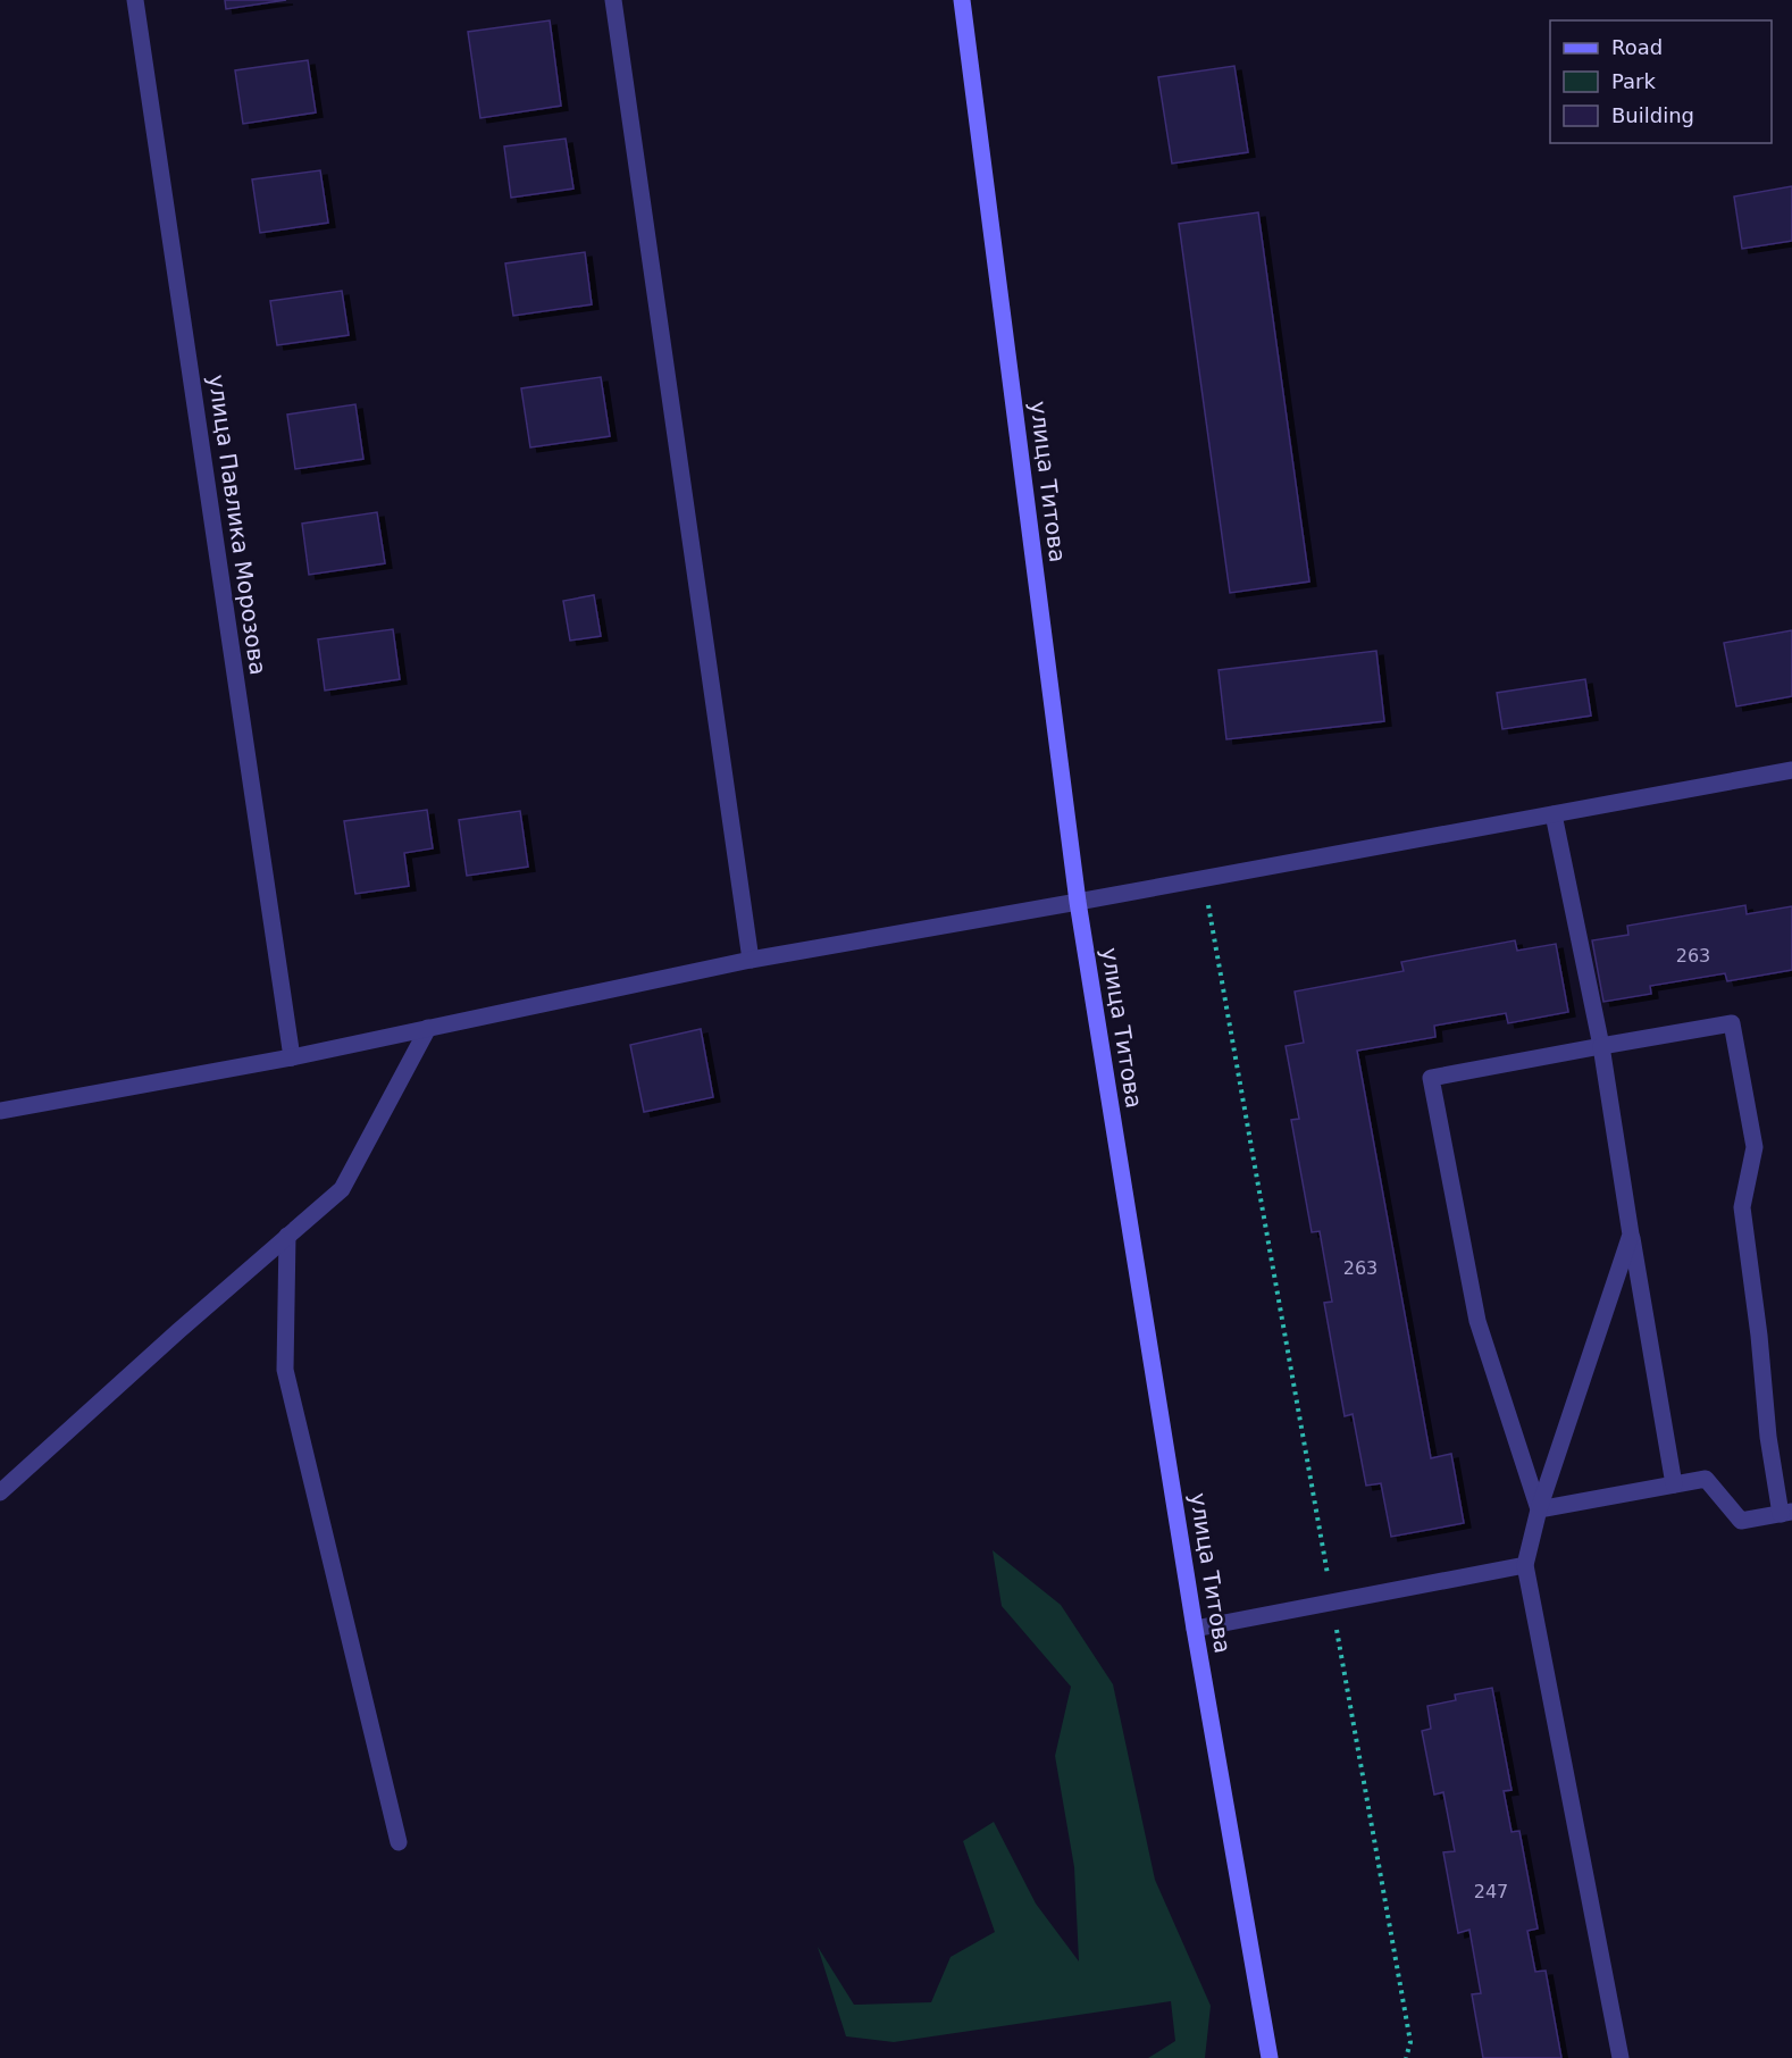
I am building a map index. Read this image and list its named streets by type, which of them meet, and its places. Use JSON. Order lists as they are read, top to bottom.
{
  "streets": {
    "main road": ["улица Титова"],
    "street": ["улица Павлика Морозова"]
  },
  "house_numbers": ["263", "263", "247"],
  "legend": ["Road", "Park", "Building"]
}
